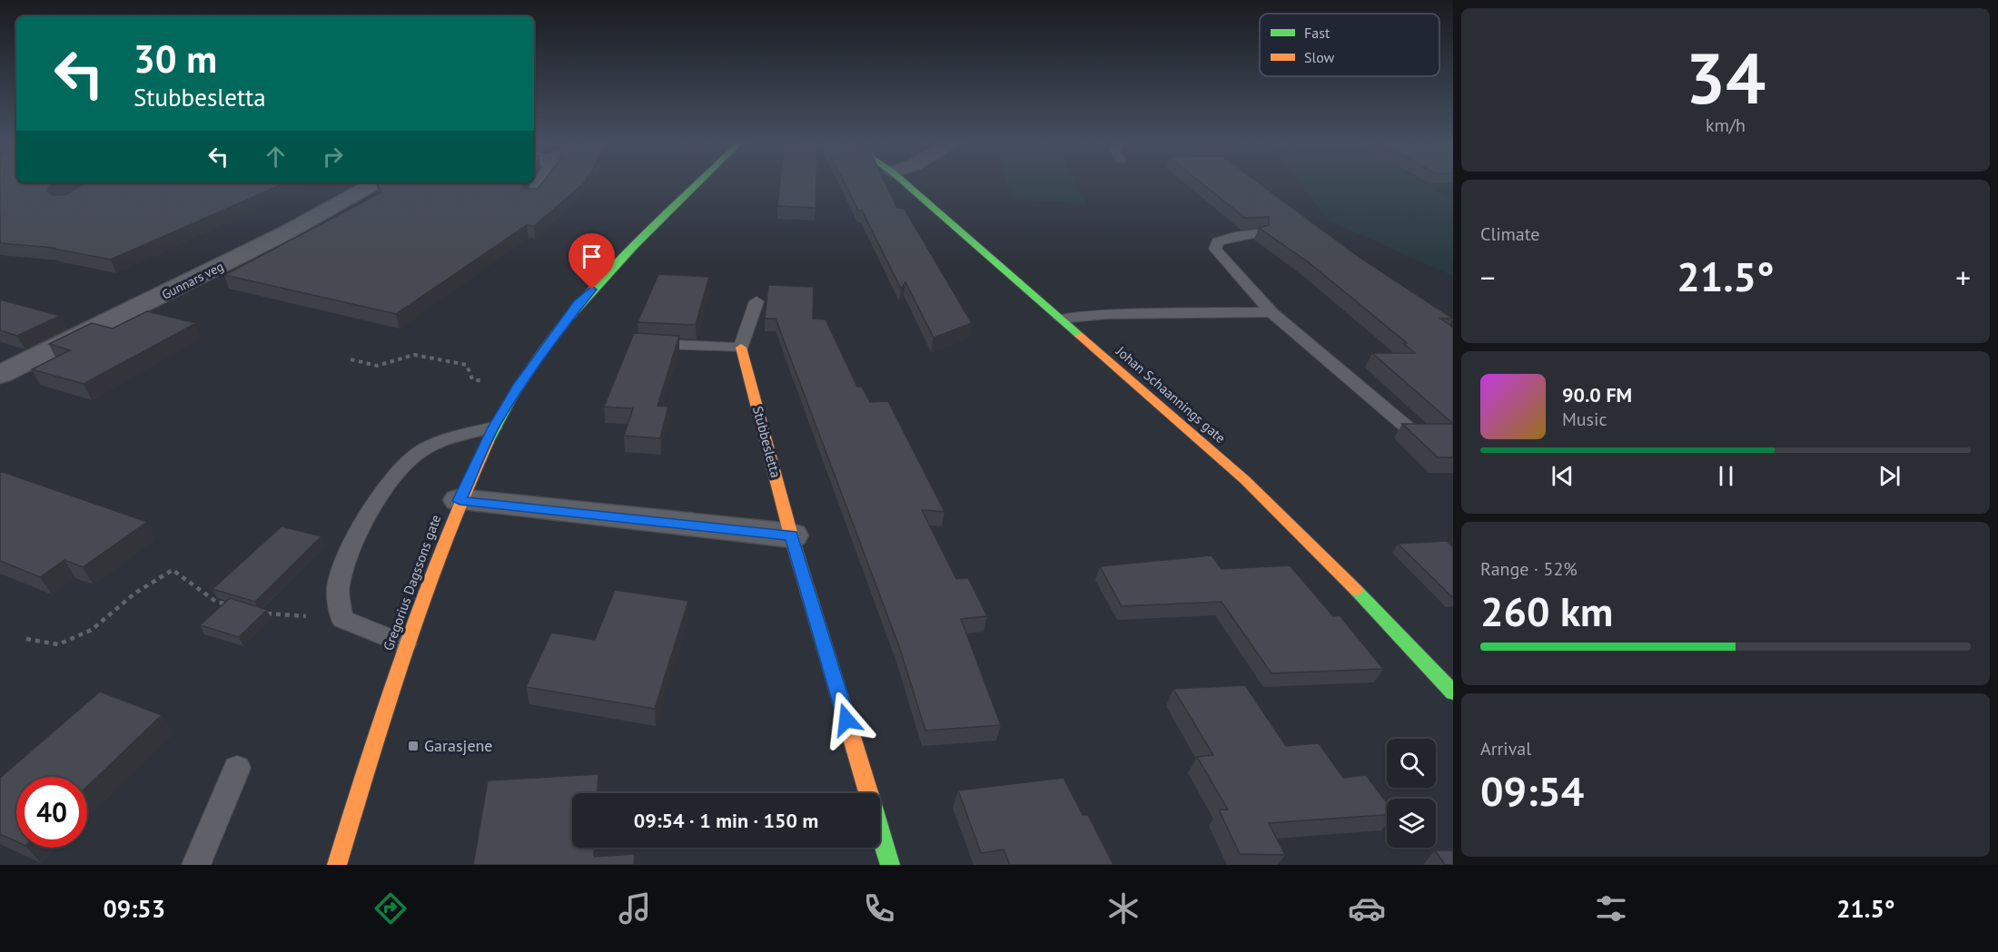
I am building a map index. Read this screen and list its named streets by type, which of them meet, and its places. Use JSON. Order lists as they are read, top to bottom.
{
  "streets": {
    "street": [
      "Gunnars veg",
      "Johan Schaannings gate",
      "Stubbesletta",
      "Gregorius Dagssons gate"
    ]
  },
  "places": {
    "transit": ["Garasjene"]
  },
  "legend": ["Fast", "Slow"],
  "page": {
    "tile": [
      ["34", "km/h"],
      "Climate",
      ["Range · 52%", "260 km"],
      ["Arrival", "09:54"]
    ],
    "turn": ["30 m", "Stubbesletta"],
    "heat": ["−", "21.5°", "+"],
    "song": ["90.0 FM", "Music"],
    "limit": "40",
    "trip": "09:54 · 1 min · 150 m",
    "tabs": ["09:53", "21.5°"]
  }
}
